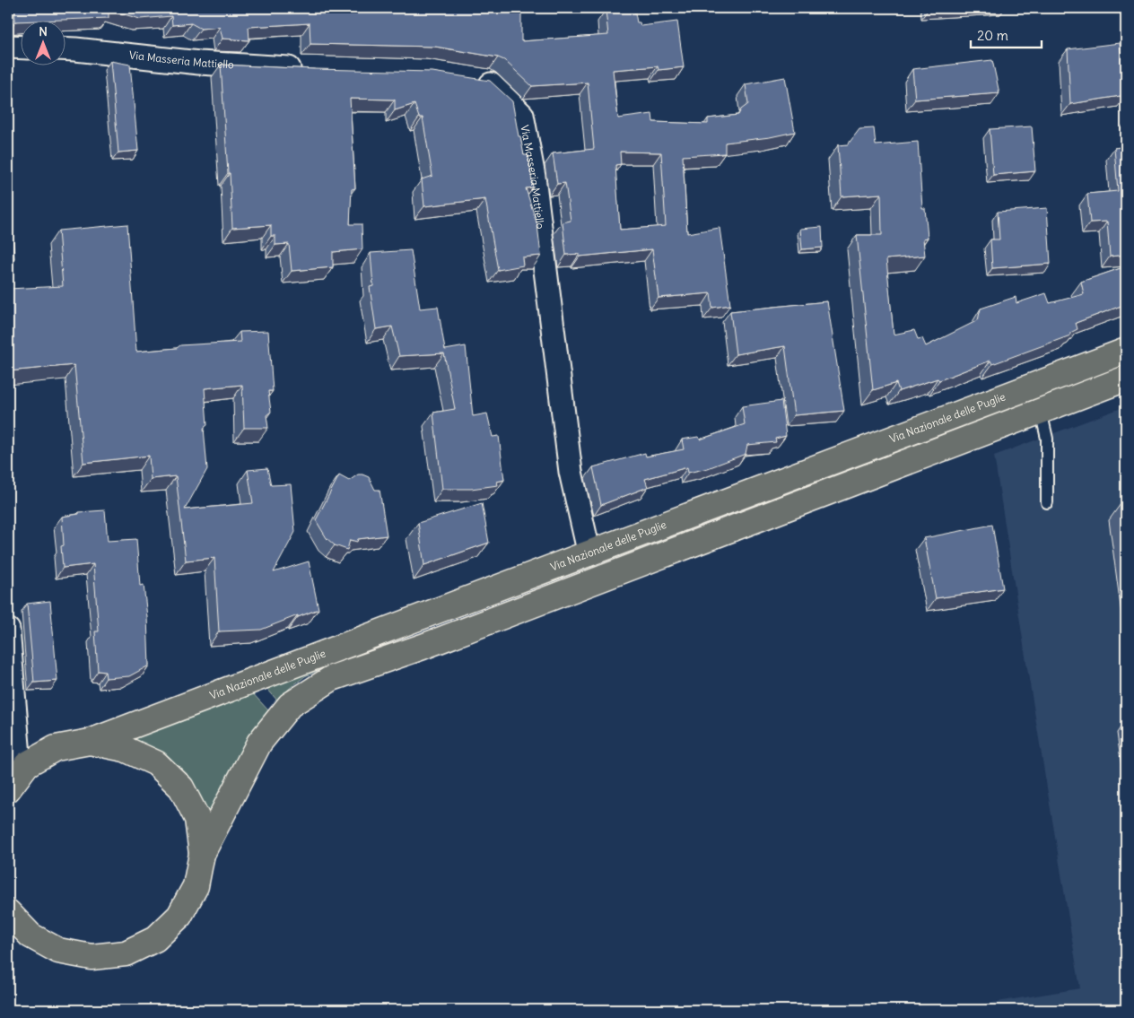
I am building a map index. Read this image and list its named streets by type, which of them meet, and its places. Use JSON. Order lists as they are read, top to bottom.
{
  "streets": {
    "main road": ["Via Nazionale delle Puglie"],
    "street": ["Via Masseria Mattiello"]
  },
  "crossings": [
    ["Via Masseria Mattiello", "Via Nazionale delle Puglie"]
  ],
  "scale_bar": "20 m",
  "north": "top"
}
